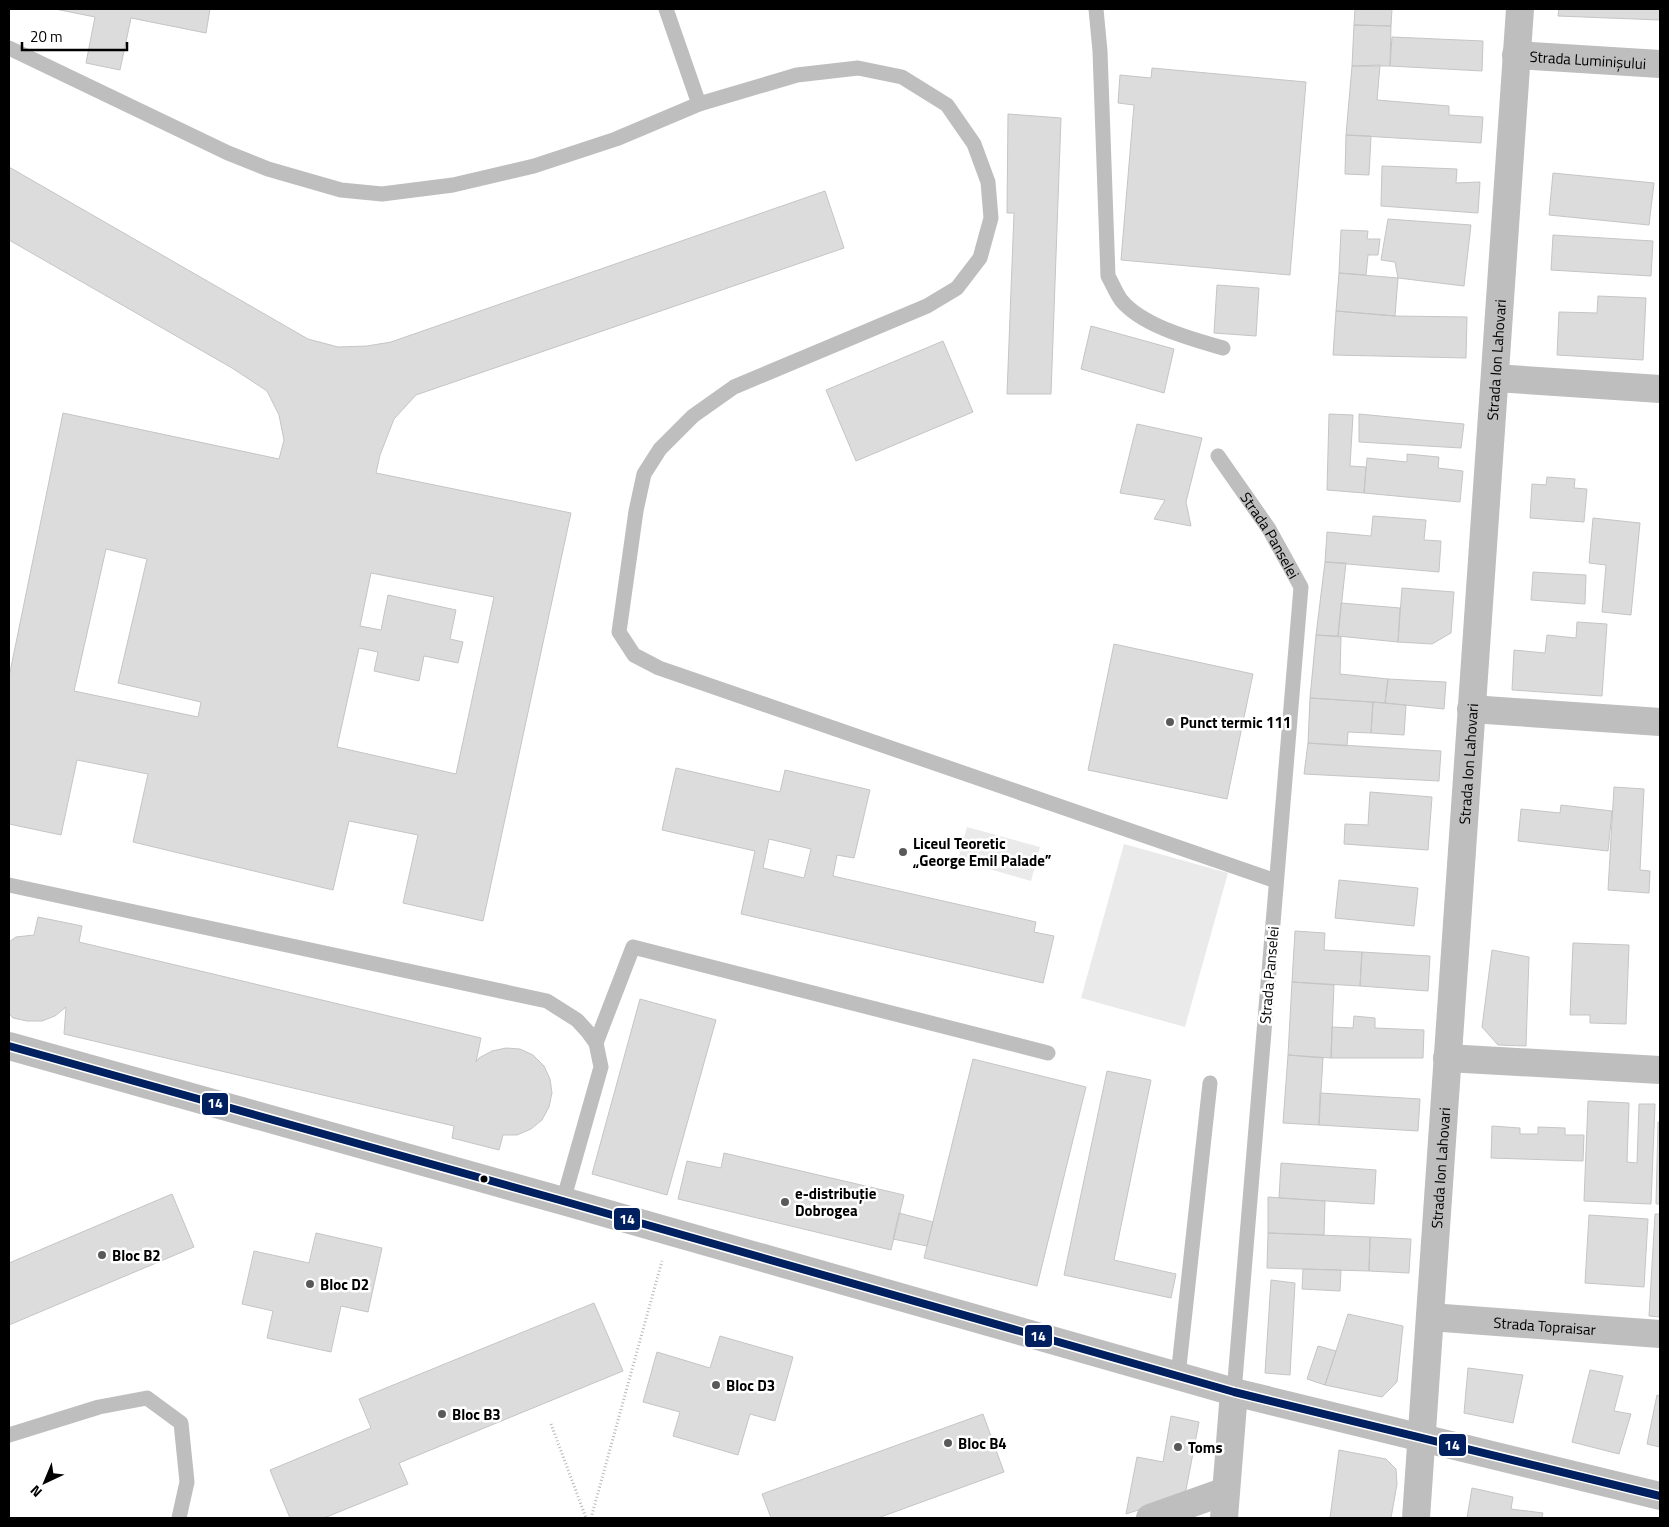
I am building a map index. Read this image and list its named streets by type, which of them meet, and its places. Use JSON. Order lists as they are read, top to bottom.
{
  "streets": {
    "street": [
      "Strada Luminișului",
      "Strada Ion Lahovari",
      "Strada Panselei",
      "Strada Topraisar"
    ]
  },
  "crossings": [
    ["Strada Luminișului", "Strada Ion Lahovari"],
    ["Strada Ion Lahovari", "Strada Topraisar"]
  ],
  "places": [
    "Punct termic 111",
    "Liceul Teoretic „George Emil Palade”",
    "e-distribuție Dobrogea",
    "Bloc B2",
    "Bloc D2",
    "Bloc D3",
    "Bloc B3",
    "Bloc B4",
    "Toms"
  ],
  "lines": ["transit line 14"],
  "scale_bar": "20 m",
  "north": "bottom left"
}
